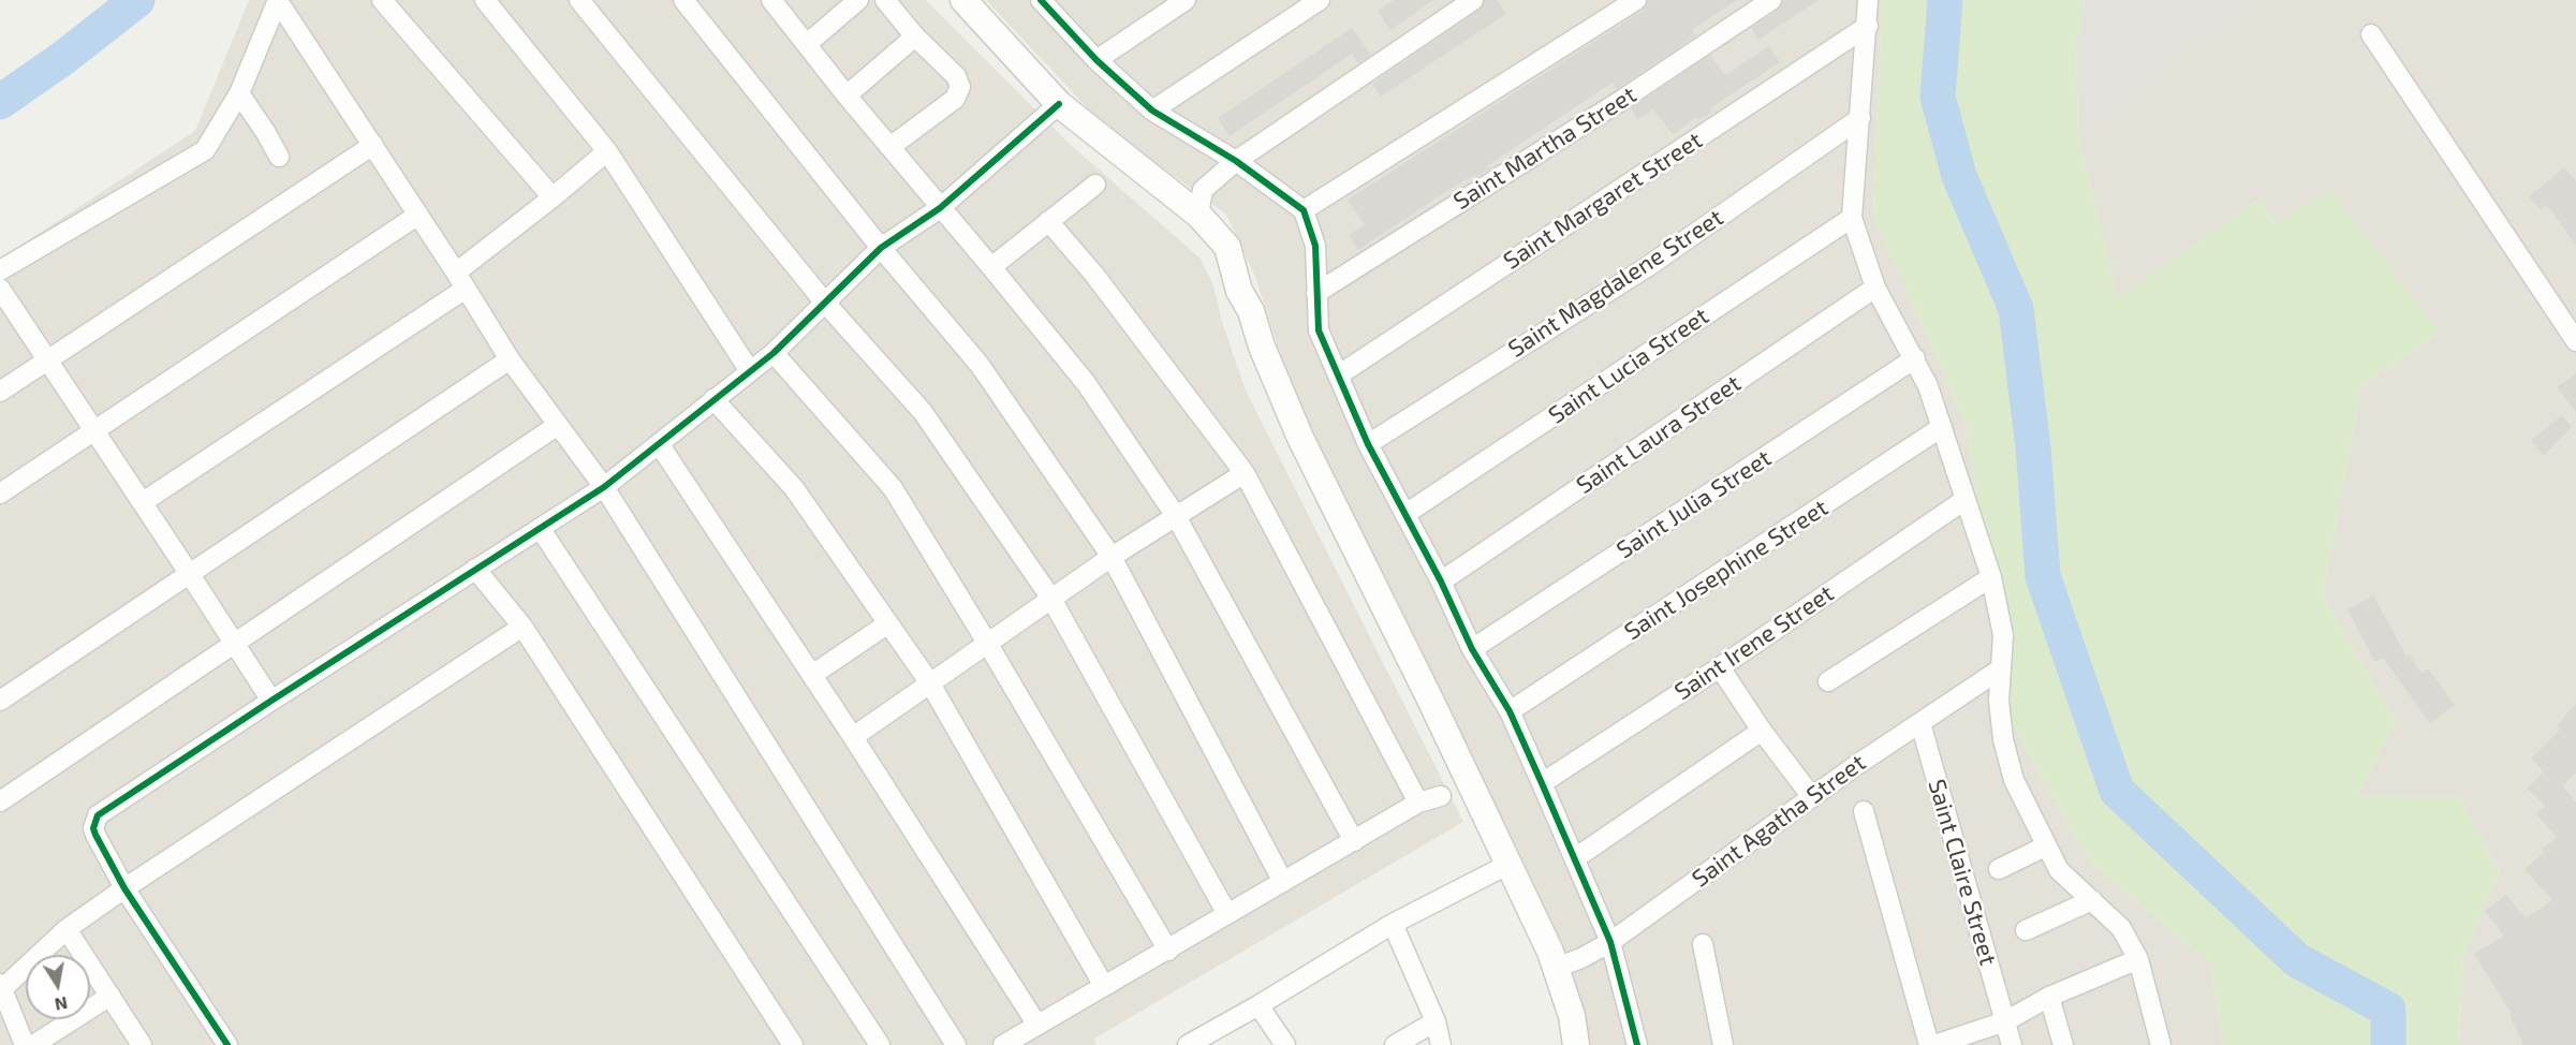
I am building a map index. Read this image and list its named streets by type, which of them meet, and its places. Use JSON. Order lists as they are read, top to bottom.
{
  "streets": {
    "street": [
      "Saint Martha Street",
      "Saint Margaret Street",
      "Saint Magdalene Street",
      "Saint Lucia Street",
      "Saint Laura Street",
      "Saint Julia Street",
      "Saint Josephine Street",
      "Saint Irene Street",
      "Saint Agatha Street",
      "Saint Claire Street"
    ]
  },
  "crossings": [
    ["Saint Agatha Street", "Saint Claire Street"]
  ],
  "north": "bottom"
}
